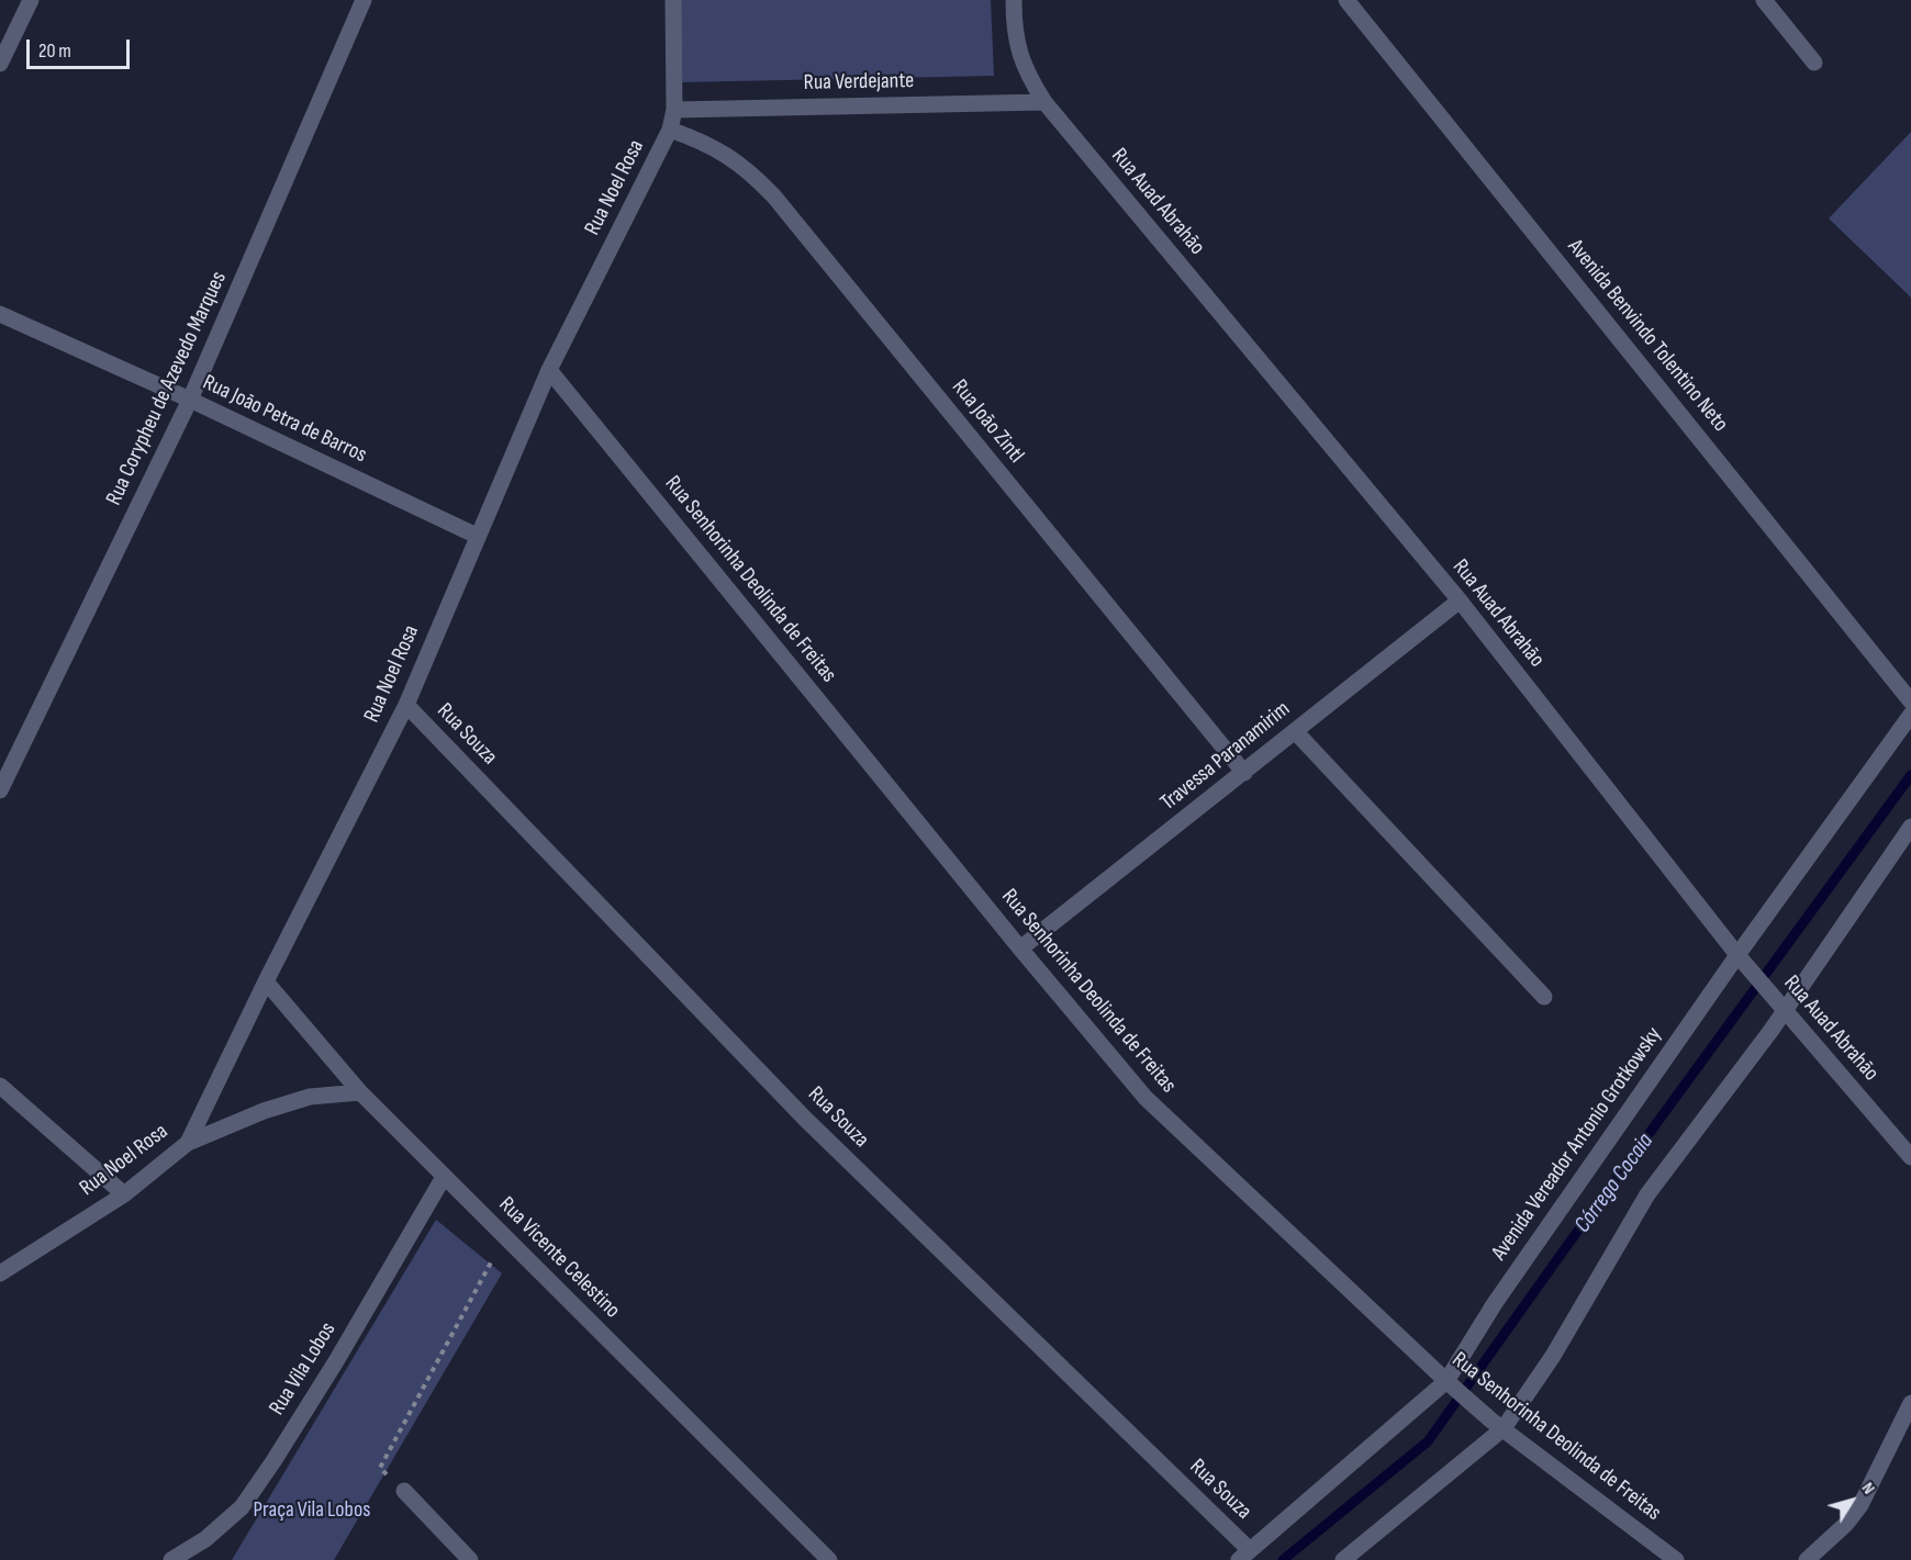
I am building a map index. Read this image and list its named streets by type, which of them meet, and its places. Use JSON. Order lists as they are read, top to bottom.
{
  "streets": {
    "street": [
      "Rua Verdejante",
      "Rua Noel Rosa",
      "Rua Auad Abrahão",
      "Avenida Benvindo Tolentino Neto",
      "Rua Corypheu de Azevedo Marques",
      "Rua João Petra de Barros",
      "Rua João Zintl",
      "Rua Senhorinha Deolinda de Freitas",
      "Rua Souza",
      "Travessa Paranamirim",
      "Avenida Vereador Antonio Grotkowsky",
      "Rua Vicente Celestino",
      "Rua Vila Lobos"
    ]
  },
  "crossings": [
    ["Rua Verdejante", "Rua Noel Rosa"],
    ["Rua Verdejante", "Rua Auad Abrahão"],
    ["Rua Noel Rosa", "Rua João Petra de Barros"],
    ["Rua Noel Rosa", "Rua João Zintl"],
    ["Rua Noel Rosa", "Rua Senhorinha Deolinda de Freitas"],
    ["Rua Noel Rosa", "Rua Souza"],
    ["Rua Noel Rosa", "Rua Vicente Celestino"],
    ["Rua Auad Abrahão", "Travessa Paranamirim"],
    ["Rua Auad Abrahão", "Avenida Vereador Antonio Grotkowsky"],
    ["Rua Corypheu de Azevedo Marques", "Rua João Petra de Barros"],
    ["Rua João Zintl", "Travessa Paranamirim"],
    ["Rua Senhorinha Deolinda de Freitas", "Travessa Paranamirim"],
    ["Rua Senhorinha Deolinda de Freitas", "Avenida Vereador Antonio Grotkowsky"],
    ["Rua Souza", "Avenida Vereador Antonio Grotkowsky"],
    ["Rua Vicente Celestino", "Rua Vila Lobos"]
  ],
  "water": ["Córrego Cocaia"],
  "parks": ["Praça Vila Lobos"],
  "scale_bar": "20 m",
  "north": "top right"
}
